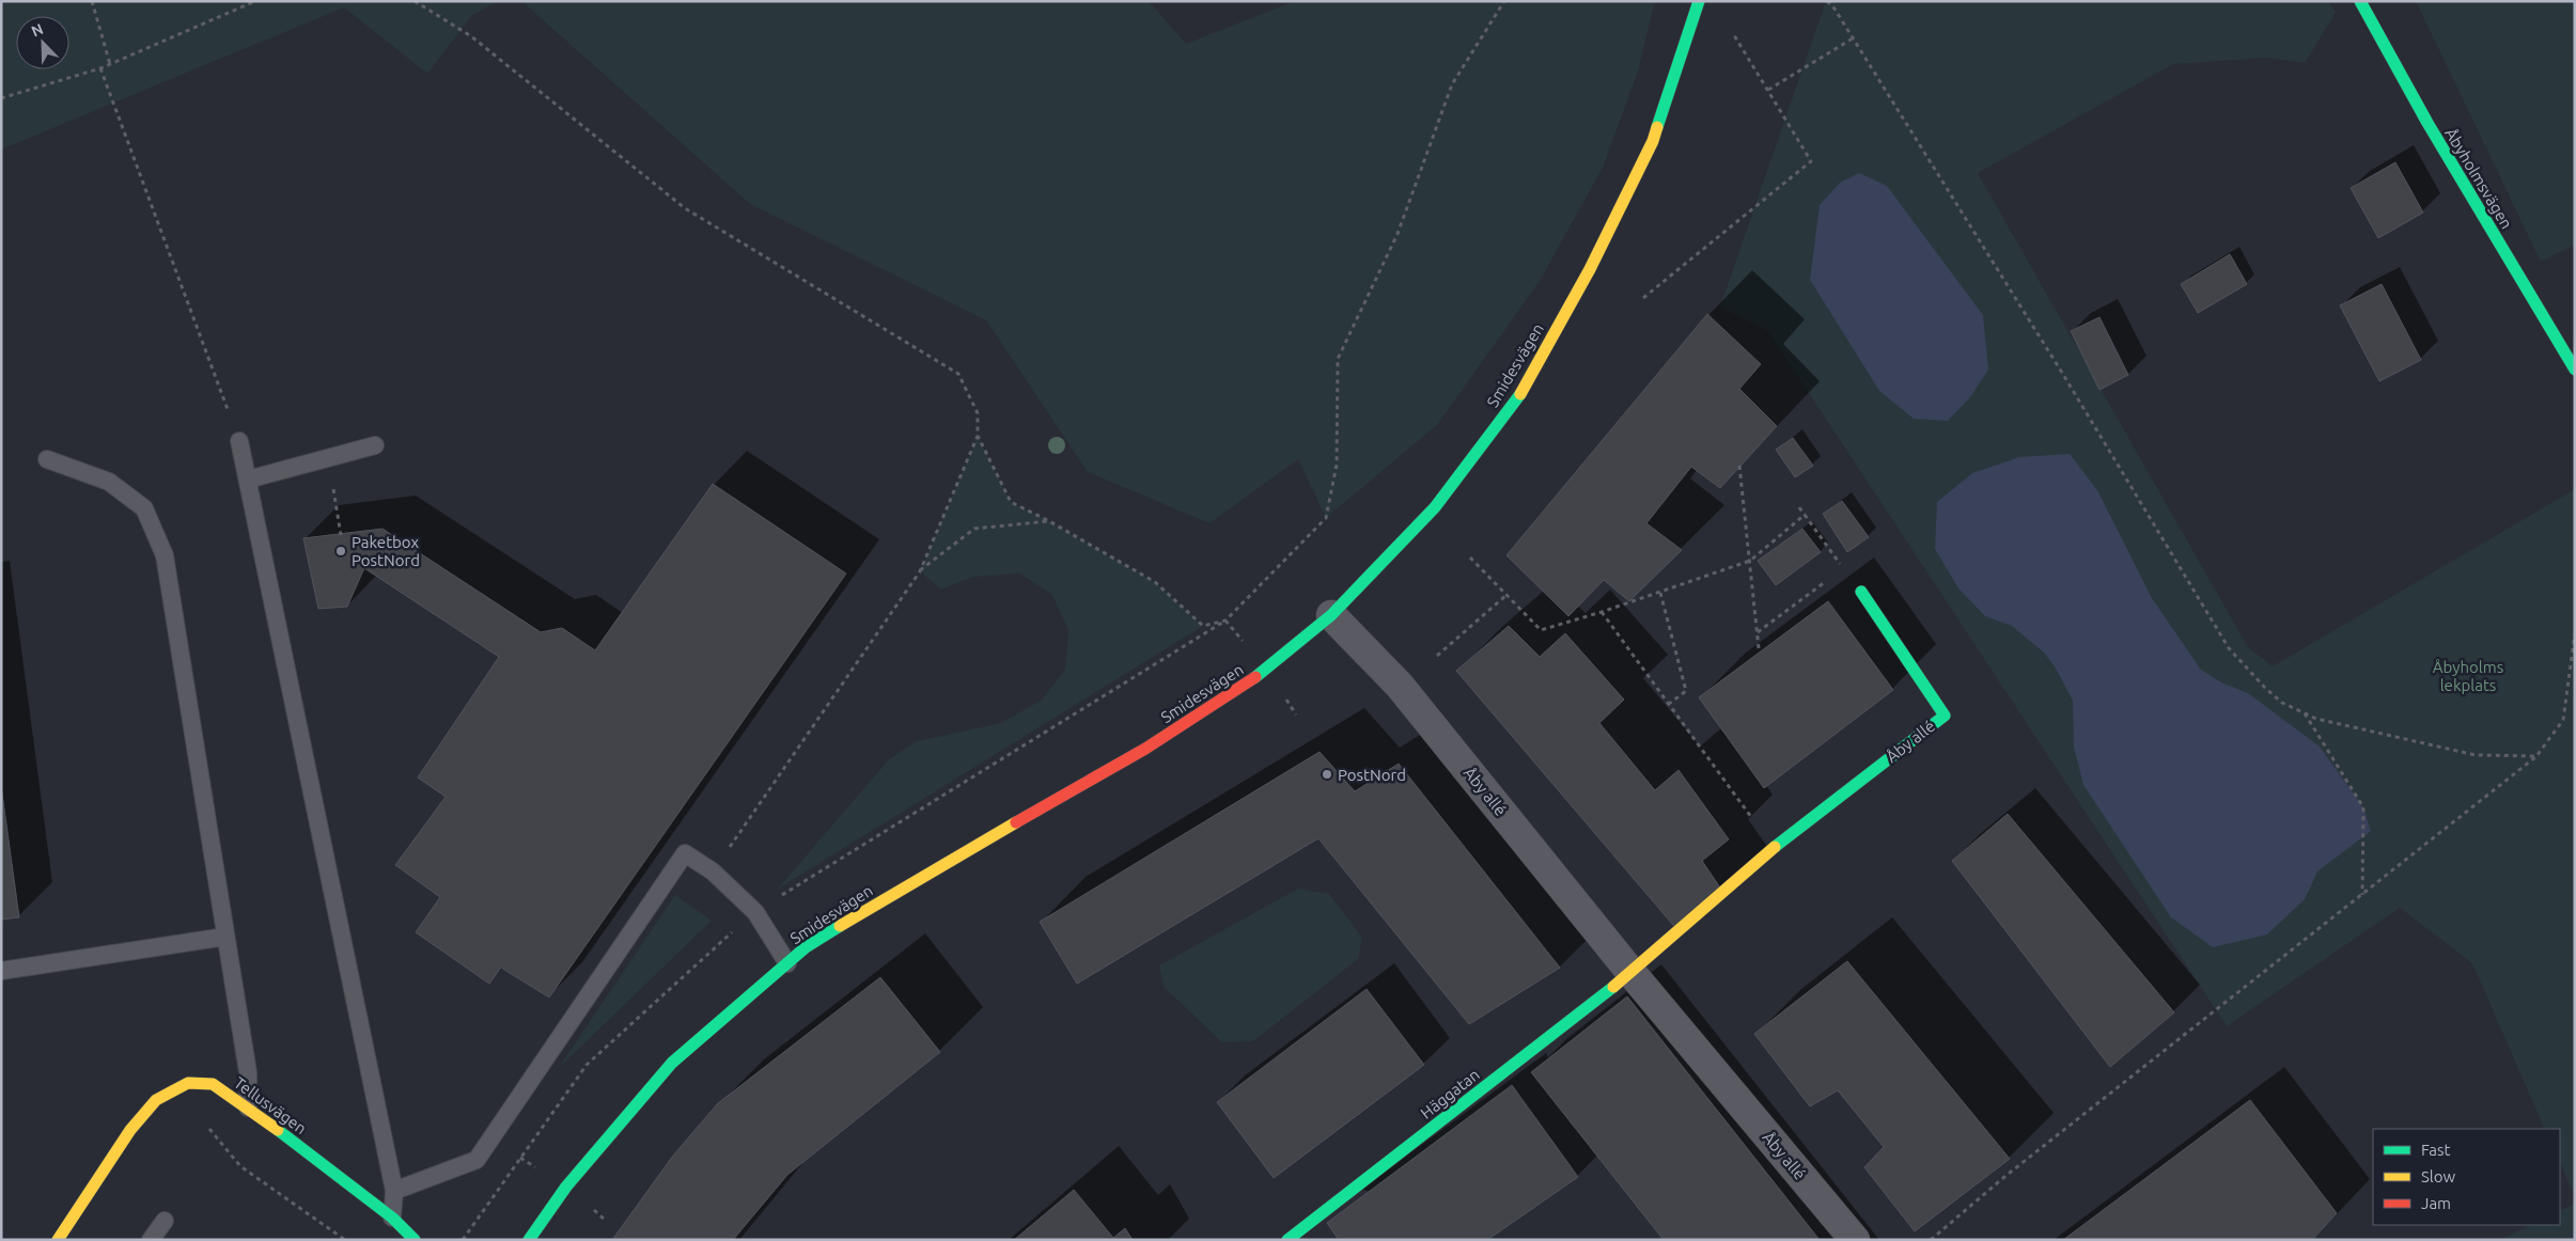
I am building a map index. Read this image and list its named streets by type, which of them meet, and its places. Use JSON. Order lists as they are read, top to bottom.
{
  "streets": {
    "street": [
      "Åbyholmsvägen",
      "Smidesvägen",
      "Åby allé",
      "Häggatan",
      "Tellusvägen"
    ]
  },
  "crossings": [
    ["Smidesvägen", "Åby allé"],
    ["Åby allé", "Häggatan"]
  ],
  "parks": ["Åbyholms lekplats"],
  "places": ["Paketbox PostNord", "PostNord"],
  "legend": ["Fast", "Slow", "Jam"],
  "north": "top left"
}
